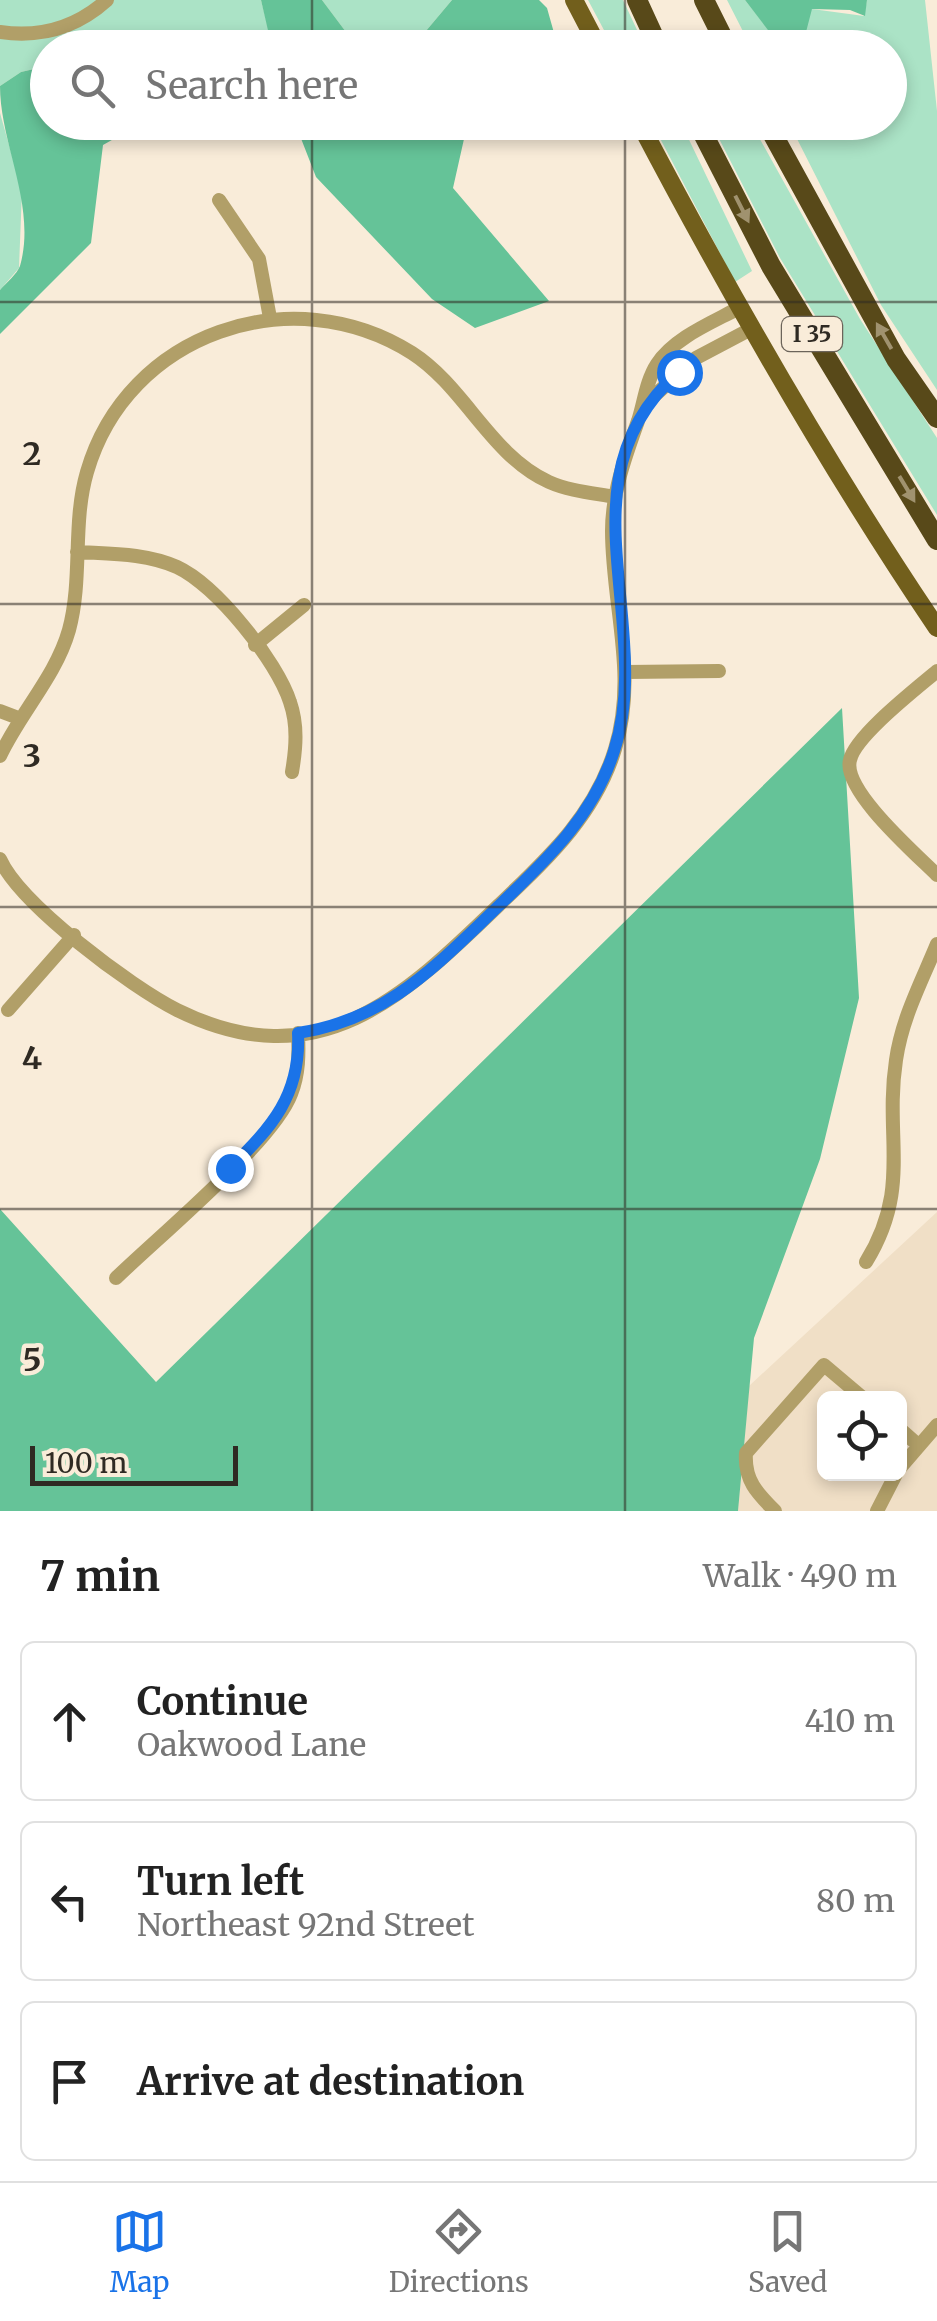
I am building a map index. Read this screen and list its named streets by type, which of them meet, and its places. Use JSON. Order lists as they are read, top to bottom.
{
  "streets": {
    "highway": ["I 35"]
  },
  "scale_bar": "100 m",
  "page": {
    "search": "Search here",
    "scale": "100 m",
    "heading": ["7 min", "Walk · 490 m"],
    "list": [
      ["Continue", "Oakwood Lane", "410 m"],
      ["Turn left", "Northeast 92nd Street", "80 m"],
      "Arrive at destination"
    ],
    "nav": ["Map", "Directions", "Saved"]
  },
  "grid": {
    "rows": [
      "2",
      "3",
      "4",
      "5"
    ]
  }
}
